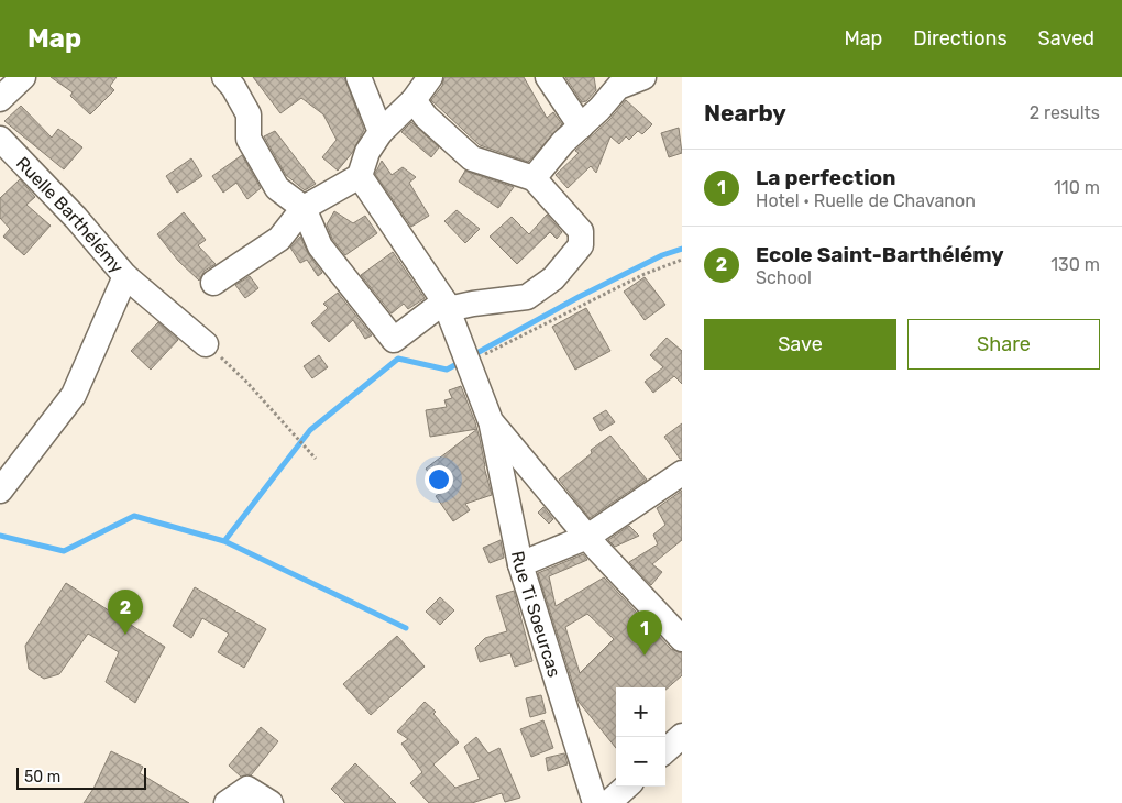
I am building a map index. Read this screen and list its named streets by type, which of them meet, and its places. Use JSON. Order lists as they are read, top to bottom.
{
  "streets": {
    "street": ["Ruelle Barthélémy", "Rue Ti Soeurcas"]
  },
  "scale_bar": "50 m",
  "page": {
    "header": "Map",
    "nav": ["Map", "Directions", "Saved"],
    "heading": ["Nearby", "2 results"],
    "list": [
      {
        "mark": "1",
        "name": "La perfection",
        "note": "Hotel · Ruelle de Chavanon",
        "value": "110 m"
      },
      {
        "mark": "2",
        "name": "Ecole Saint-Barthélémy",
        "note": "School",
        "value": "130 m"
      }
    ],
    "buttons": ["Save", "Share"],
    "pins": ["2", "1"],
    "map_buttons": ["+", "−"],
    "scale": "50 m"
  }
}
